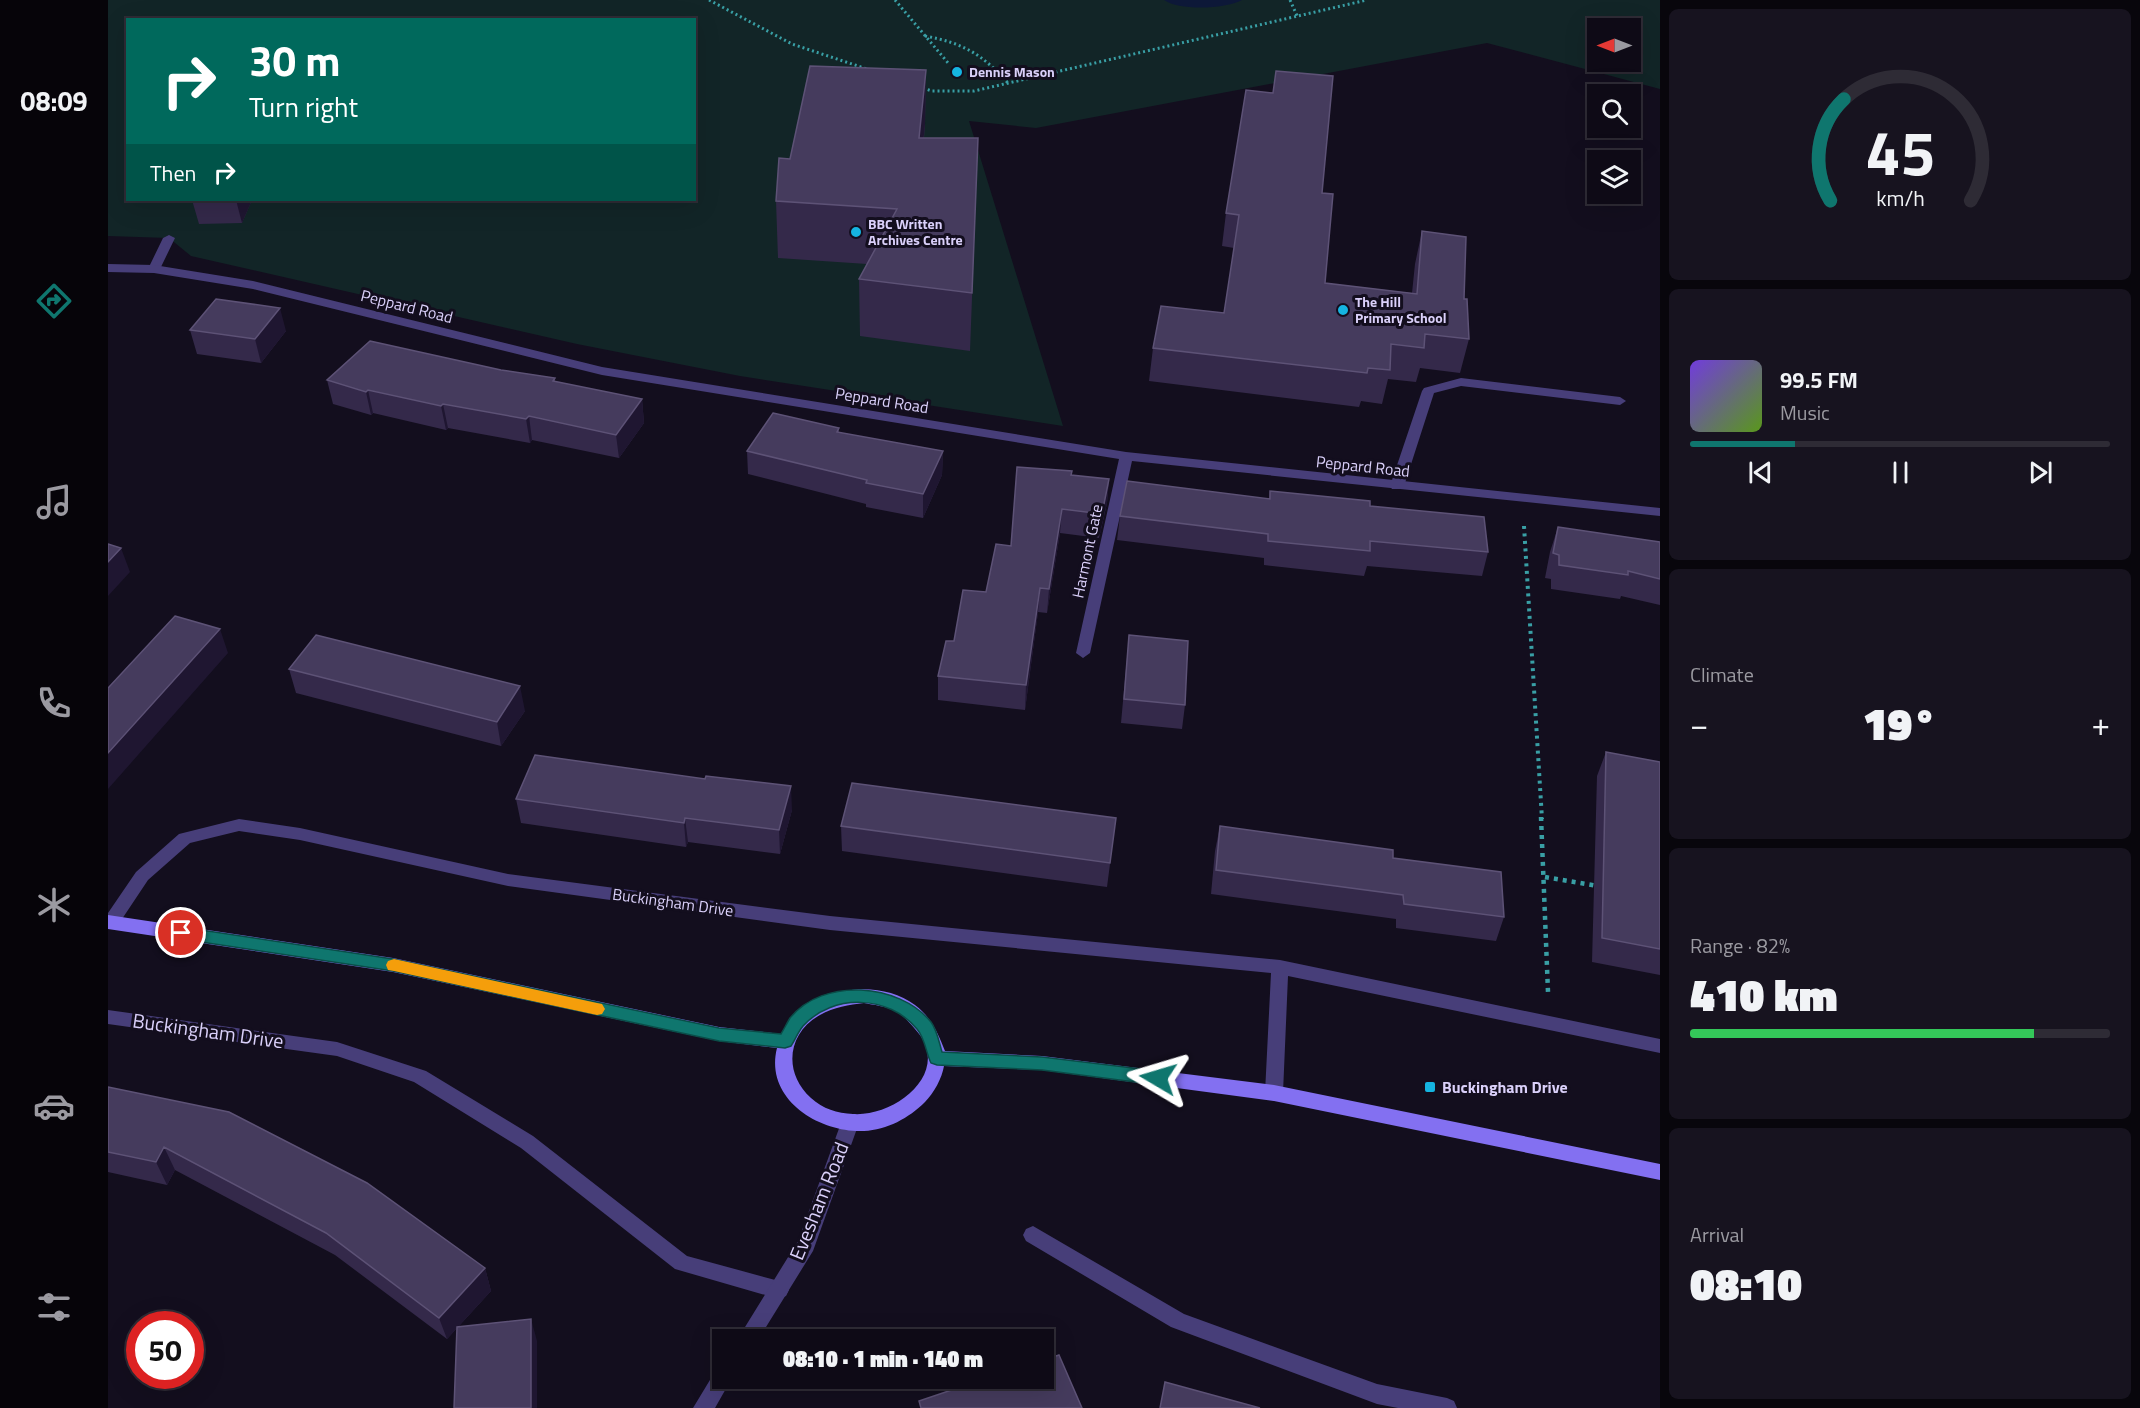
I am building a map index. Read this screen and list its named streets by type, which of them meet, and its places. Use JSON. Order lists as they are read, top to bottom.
{
  "streets": {
    "main road": ["Buckingham Drive"],
    "street": ["Peppard Road", "Harmont Gate", "Evesham Road"]
  },
  "crossings": [
    ["Peppard Road", "Harmont Gate"],
    ["Buckingham Drive", "Evesham Road"]
  ],
  "places": {
    "other": ["Dennis Mason", "BBC Written Archives Centre", "The Hill Primary School"],
    "transit": ["Buckingham Drive"]
  },
  "north": "left",
  "page": {
    "tabs": "08:09",
    "turn": ["30 m", "Turn right"],
    "then": "Then",
    "song": ["99.5 FM", "Music"],
    "tile": [
      "Climate",
      ["Range · 82%", "410 km"],
      ["Arrival", "08:10"]
    ],
    "heat": ["−", "19°", "+"],
    "limit": "50",
    "trip": "08:10 · 1 min · 140 m",
    "gauge": ["45", "km/h"]
  }
}
